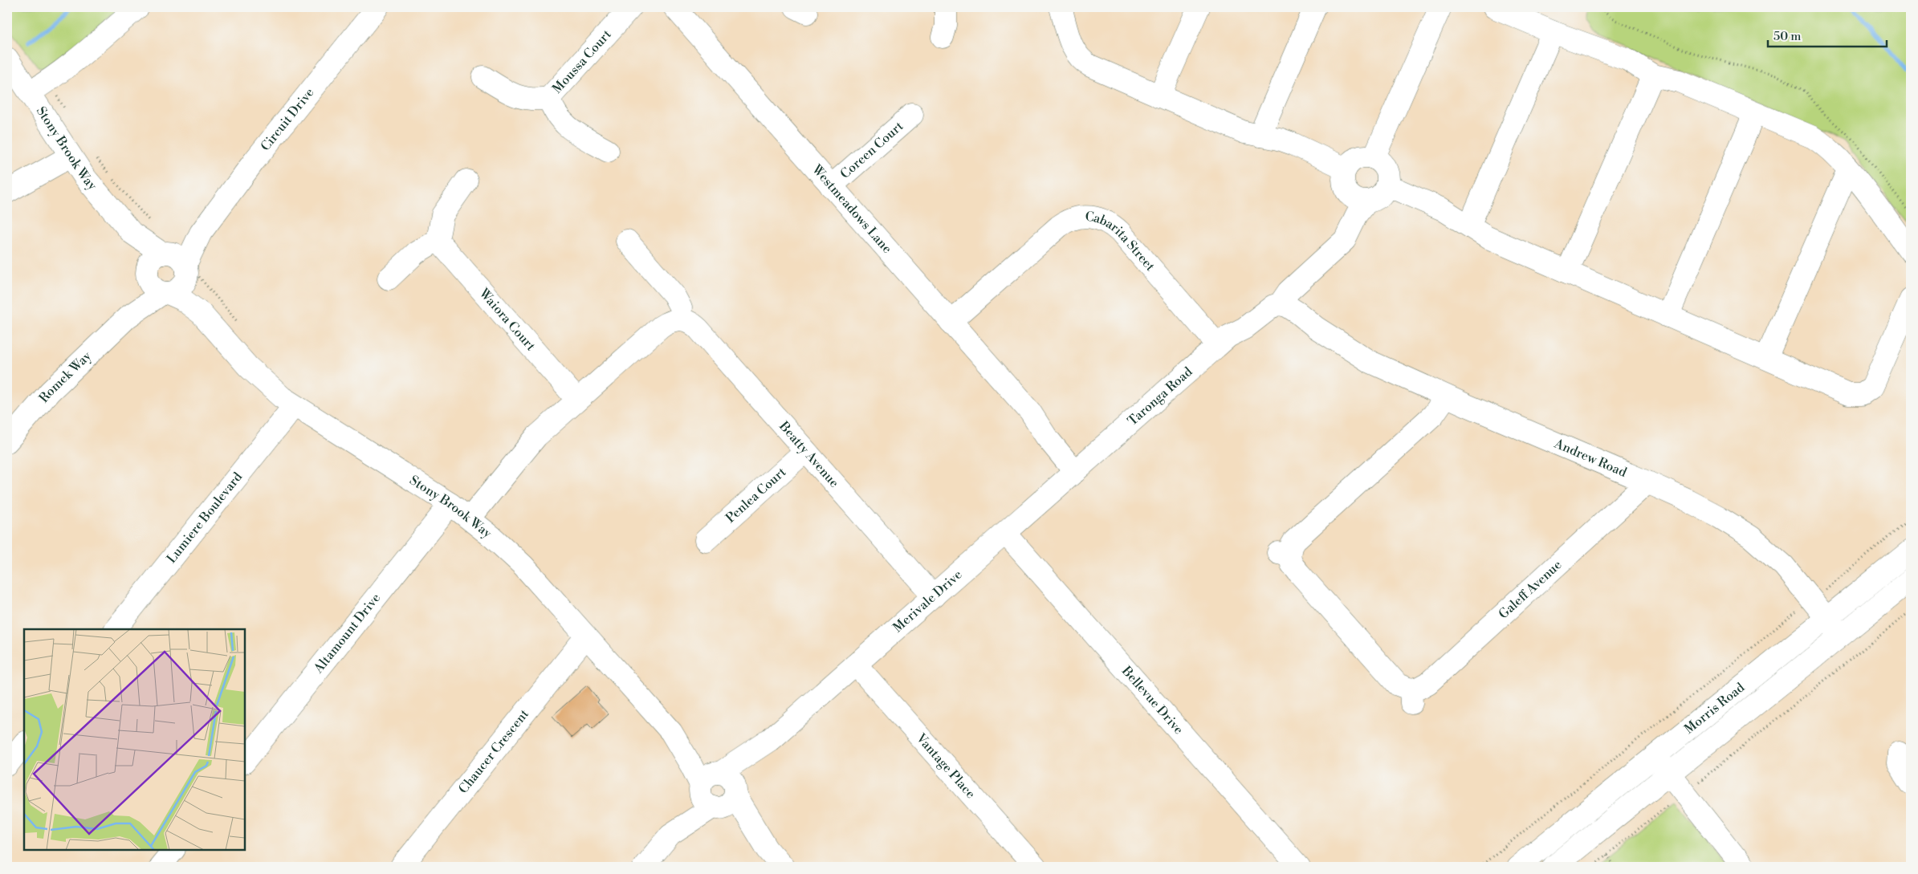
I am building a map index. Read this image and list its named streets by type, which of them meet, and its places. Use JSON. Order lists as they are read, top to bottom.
{
  "streets": {
    "street": [
      "Moussa Court",
      "Circuit Drive",
      "Stony Brook Way",
      "Coreen Court",
      "Westmeadows Lane",
      "Cabarita Street",
      "Waiora Court",
      "Romek Way",
      "Taronga Road",
      "Beatty Avenue",
      "Andrew Road",
      "Penlea Court",
      "Lumiere Boulevard",
      "Galeff Avenue",
      "Merivale Drive",
      "Altamount Drive",
      "Bellevue Drive",
      "Morris Road",
      "Chaucer Crescent",
      "Vantage Place"
    ]
  },
  "crossings": [
    ["Circuit Drive", "Stony Brook Way"],
    ["Circuit Drive", "Romek Way"],
    ["Stony Brook Way", "Romek Way"],
    ["Stony Brook Way", "Lumiere Boulevard"],
    ["Stony Brook Way", "Merivale Drive"],
    ["Stony Brook Way", "Altamount Drive"],
    ["Stony Brook Way", "Chaucer Crescent"],
    ["Coreen Court", "Westmeadows Lane"],
    ["Westmeadows Lane", "Cabarita Street"],
    ["Westmeadows Lane", "Taronga Road"],
    ["Westmeadows Lane", "Merivale Drive"],
    ["Cabarita Street", "Taronga Road"],
    ["Taronga Road", "Andrew Road"],
    ["Taronga Road", "Merivale Drive"],
    ["Beatty Avenue", "Penlea Court"],
    ["Beatty Avenue", "Merivale Drive"],
    ["Andrew Road", "Galeff Avenue"],
    ["Andrew Road", "Morris Road"],
    ["Merivale Drive", "Bellevue Drive"],
    ["Merivale Drive", "Vantage Place"]
  ],
  "scale_bar": "50 m"
}
